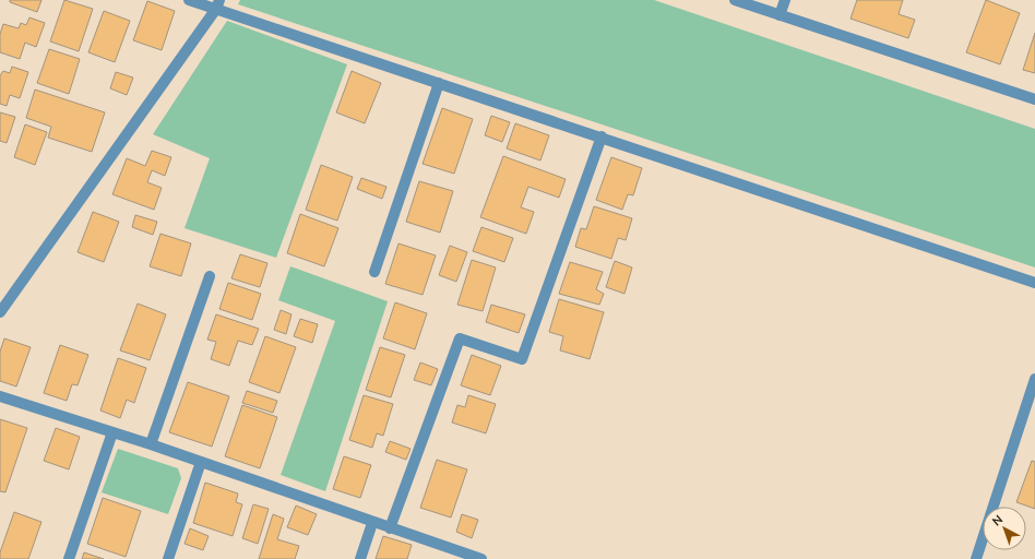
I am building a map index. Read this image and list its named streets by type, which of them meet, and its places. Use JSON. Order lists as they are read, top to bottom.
{
  "north": "top left"
}
